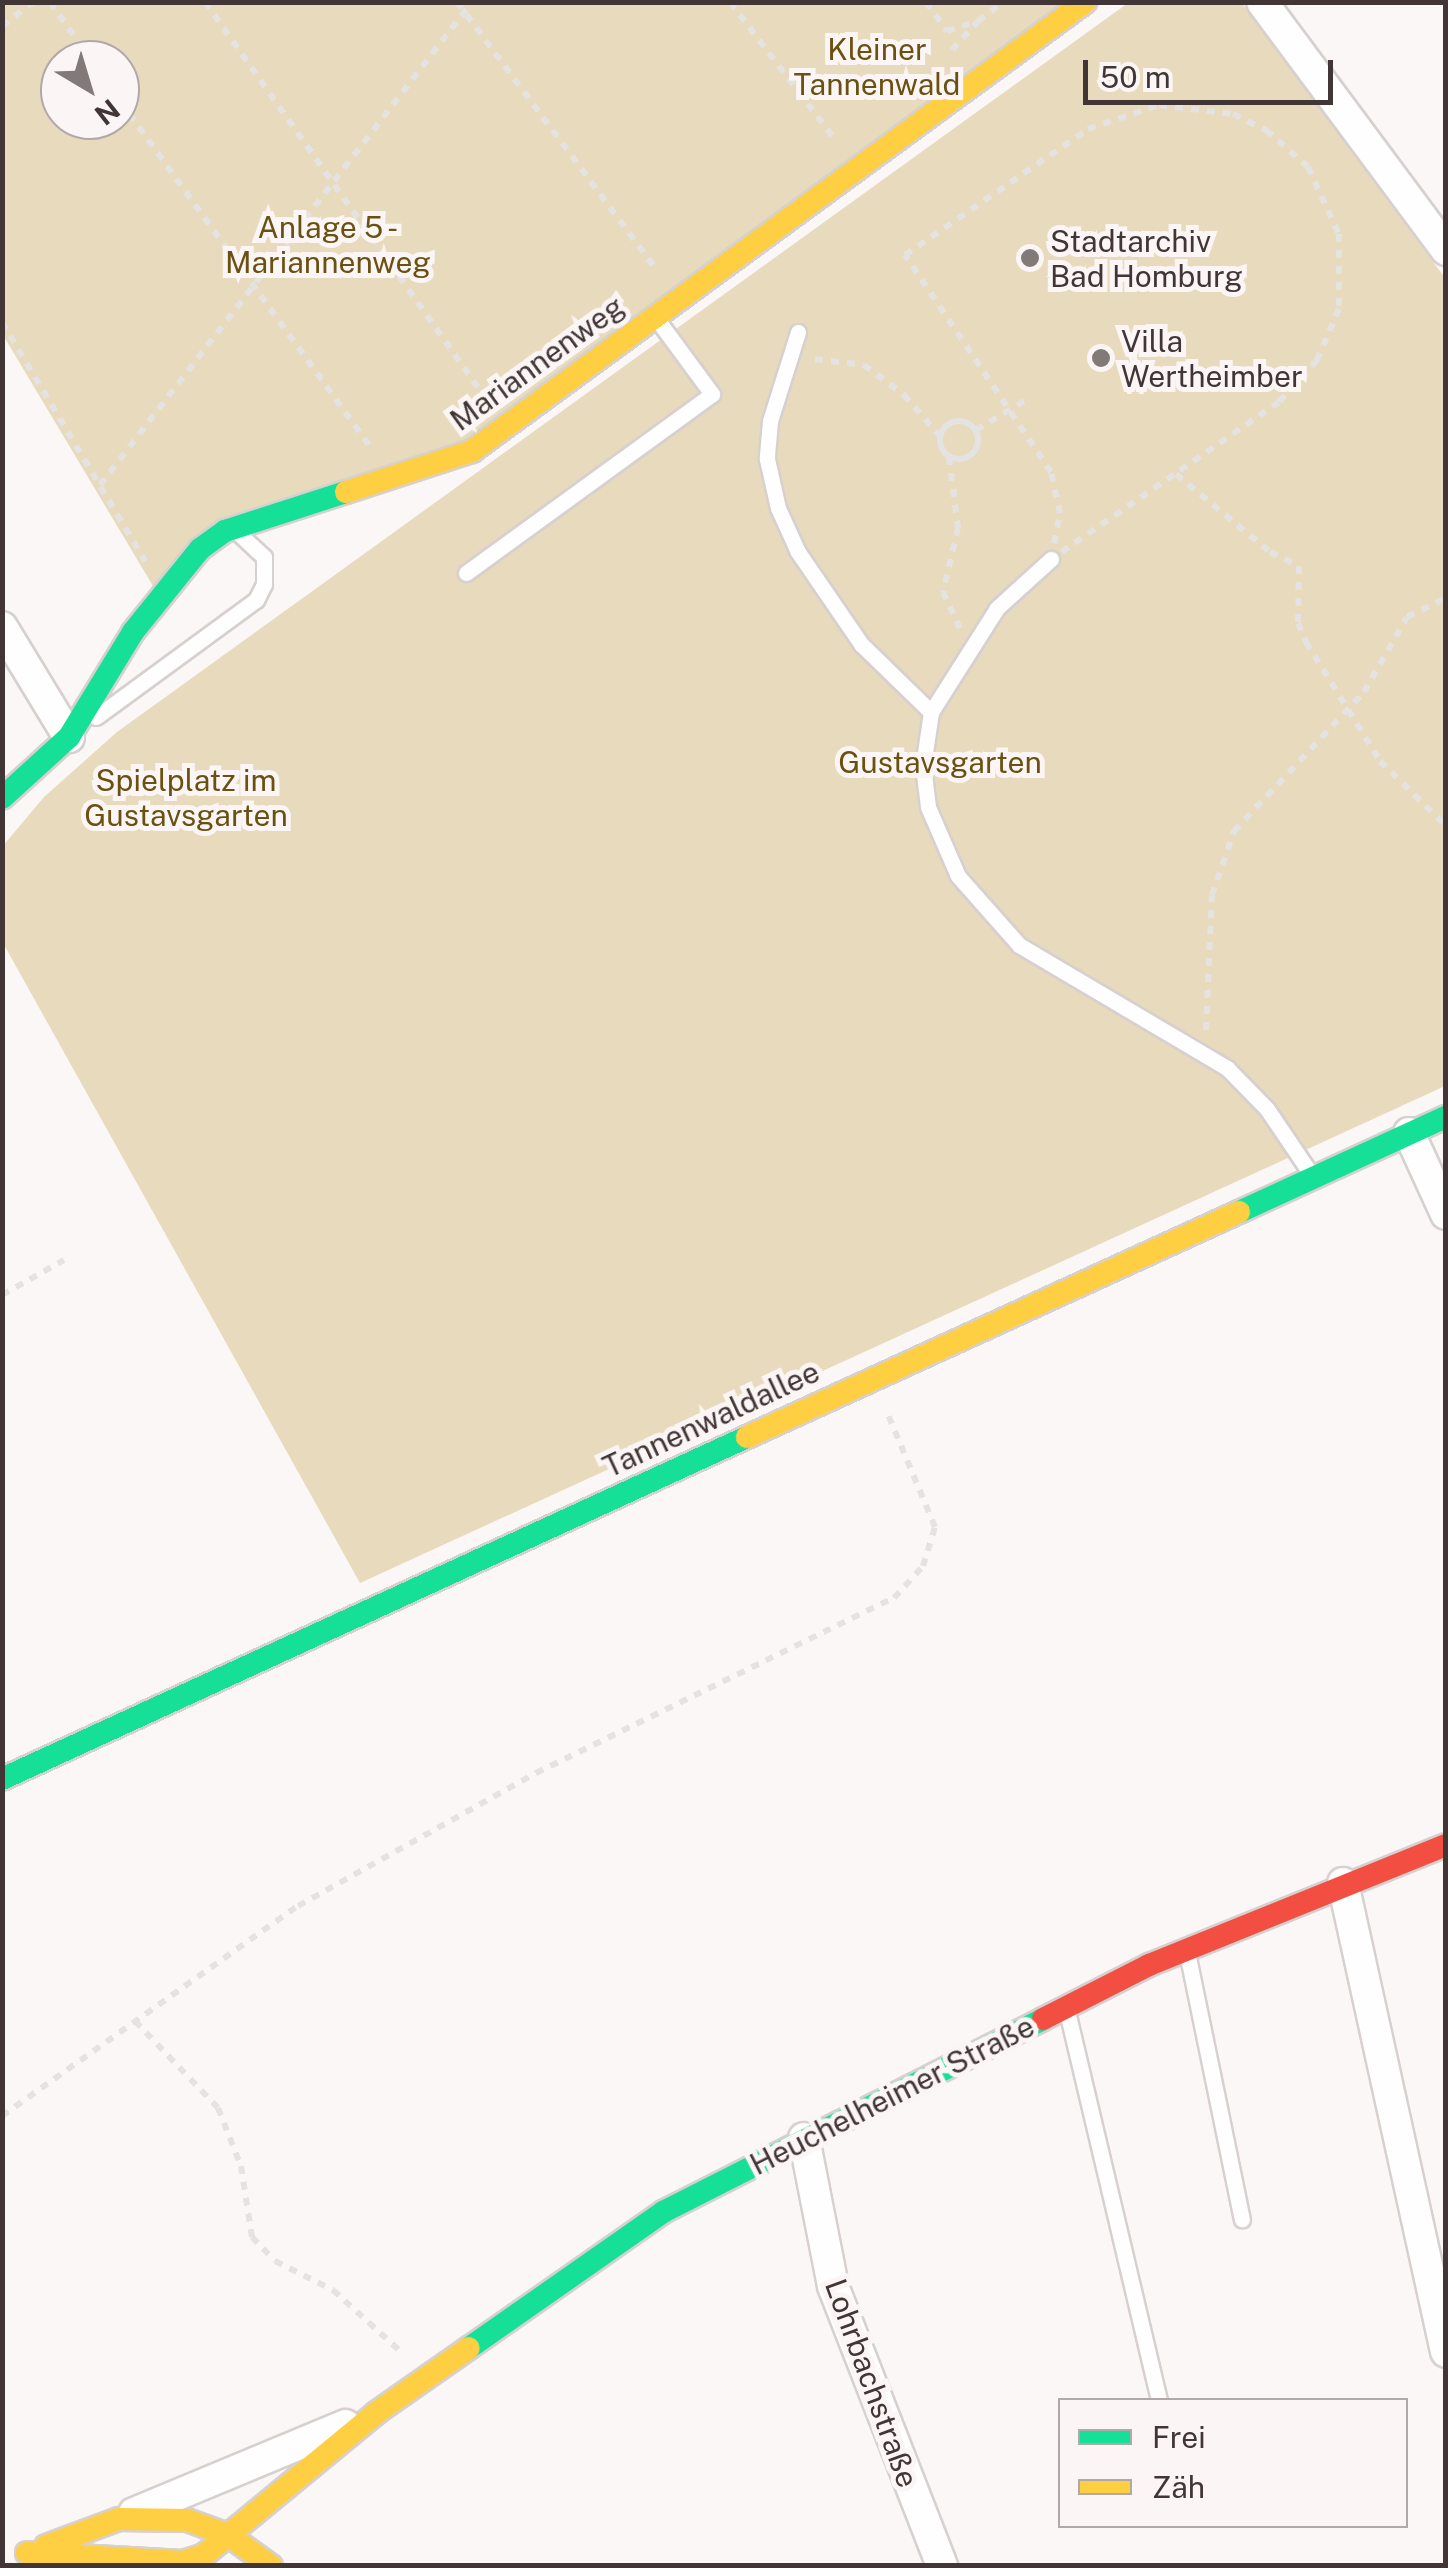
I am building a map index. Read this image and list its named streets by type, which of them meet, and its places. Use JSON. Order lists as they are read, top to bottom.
{
  "streets": {
    "street": [
      "Mariannenweg",
      "Tannenwaldallee",
      "Heuchelheimer Straße",
      "Lohrbachstraße"
    ]
  },
  "crossings": [
    ["Heuchelheimer Straße", "Lohrbachstraße"]
  ],
  "parks": [
    "Kleiner Tannenwald",
    "Anlage 5 - Mariannenweg",
    "Gustavsgarten",
    "Spielplatz im Gustavsgarten"
  ],
  "places": ["Stadtarchiv Bad Homburg", "Villa Wertheimber"],
  "legend": ["Frei", "Zäh"],
  "scale_bar": "50 m",
  "north": "bottom right"
}
